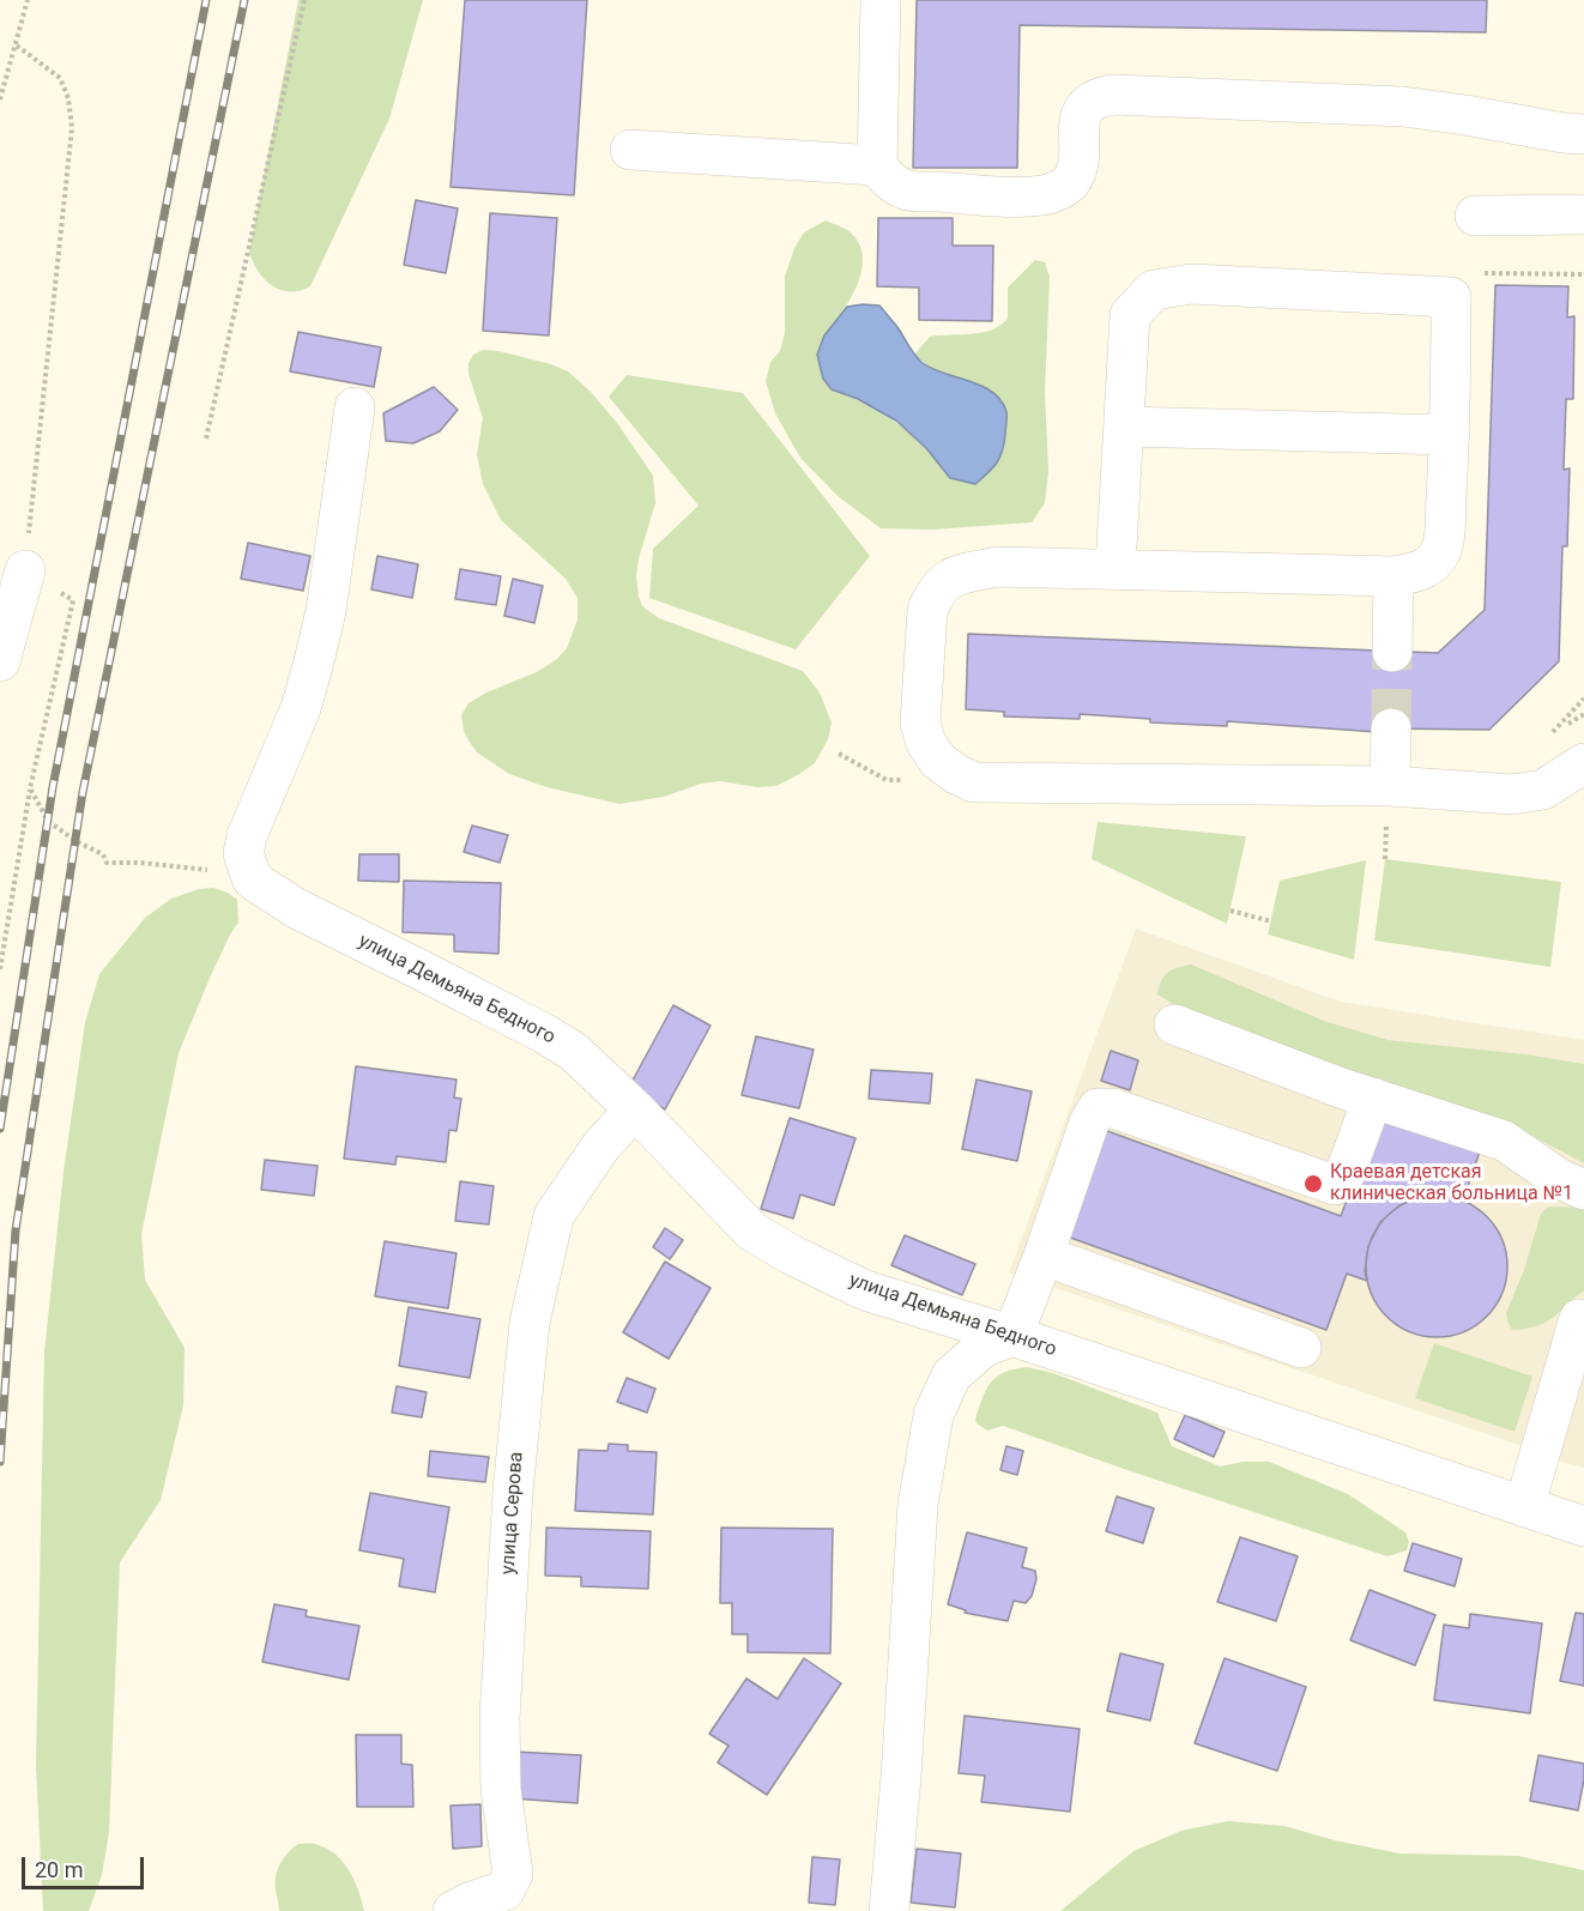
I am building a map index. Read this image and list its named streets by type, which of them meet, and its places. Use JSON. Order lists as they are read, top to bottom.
{
  "streets": {
    "street": ["улица Демьяна Бедного", "улица Серова"]
  },
  "crossings": [
    ["улица Демьяна Бедного", "улица Серова"]
  ],
  "places": ["Краевая детская клиническая больница №1"],
  "scale_bar": "20 m"
}
